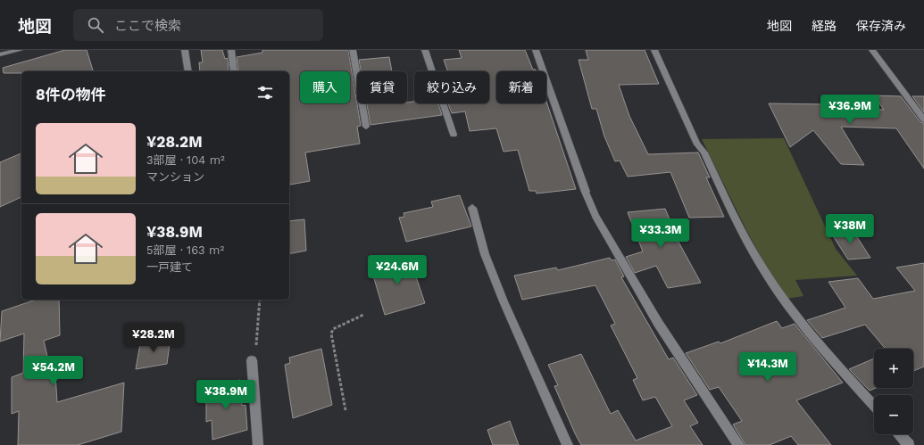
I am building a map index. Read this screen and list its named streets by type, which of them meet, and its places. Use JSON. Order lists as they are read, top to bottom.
{
  "page": {
    "header": "地図",
    "search": "ここで検索",
    "nav": ["地図", "経路", "保存済み"],
    "chip": [
      "購入",
      "賃貸",
      "絞り込み",
      "新着"
    ],
    "heading": "8件の物件",
    "price": [
      "¥36.9M",
      "¥38M",
      "¥33.3M",
      "¥24.6M",
      "¥28.2M",
      "¥14.3M",
      "¥54.2M",
      "¥38.9M"
    ],
    "list": [
      {
        "name": "¥28.2M",
        "note": "3部屋 · 104 m² · マンション"
      },
      {
        "name": "¥38.9M",
        "note": "5部屋 · 163 m² · 一戸建て"
      }
    ],
    "map_buttons": ["+", "−"]
  }
}
